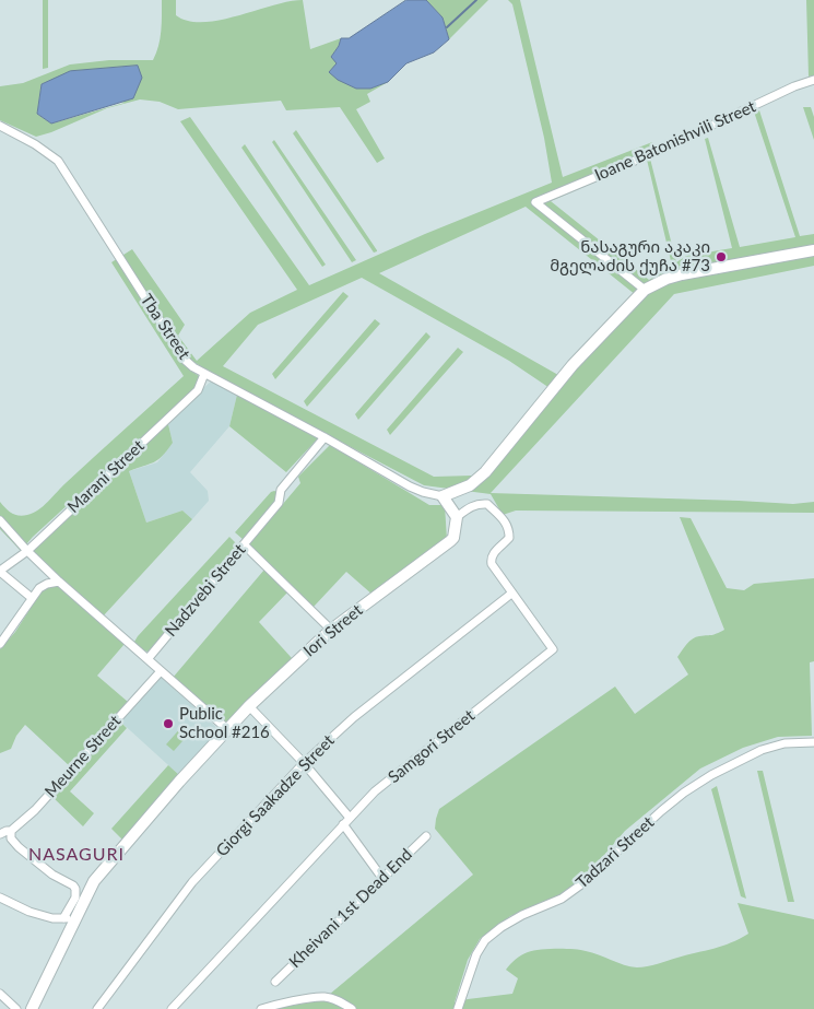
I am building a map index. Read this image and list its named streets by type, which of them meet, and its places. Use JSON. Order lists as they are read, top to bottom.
{
  "streets": {
    "street": [
      "Ioane Batonishvili Street",
      "Tba Street",
      "Marani Street",
      "Nadzvebi Street",
      "Iori Street",
      "Samgori Street",
      "Meurne Street",
      "Giorgi Saakadze Street",
      "Tadzari Street",
      "Kheivani 1st Dead End"
    ]
  },
  "crossings": [
    ["Tba Street", "Marani Street"],
    ["Tba Street", "Nadzvebi Street"],
    ["Iori Street", "Samgori Street"],
    ["Samgori Street", "Giorgi Saakadze Street"]
  ],
  "districts": ["NASAGURI"],
  "places": ["ნასაგური აკაკი მგელაძის ქუჩა #73", "Public School #216"]
}
